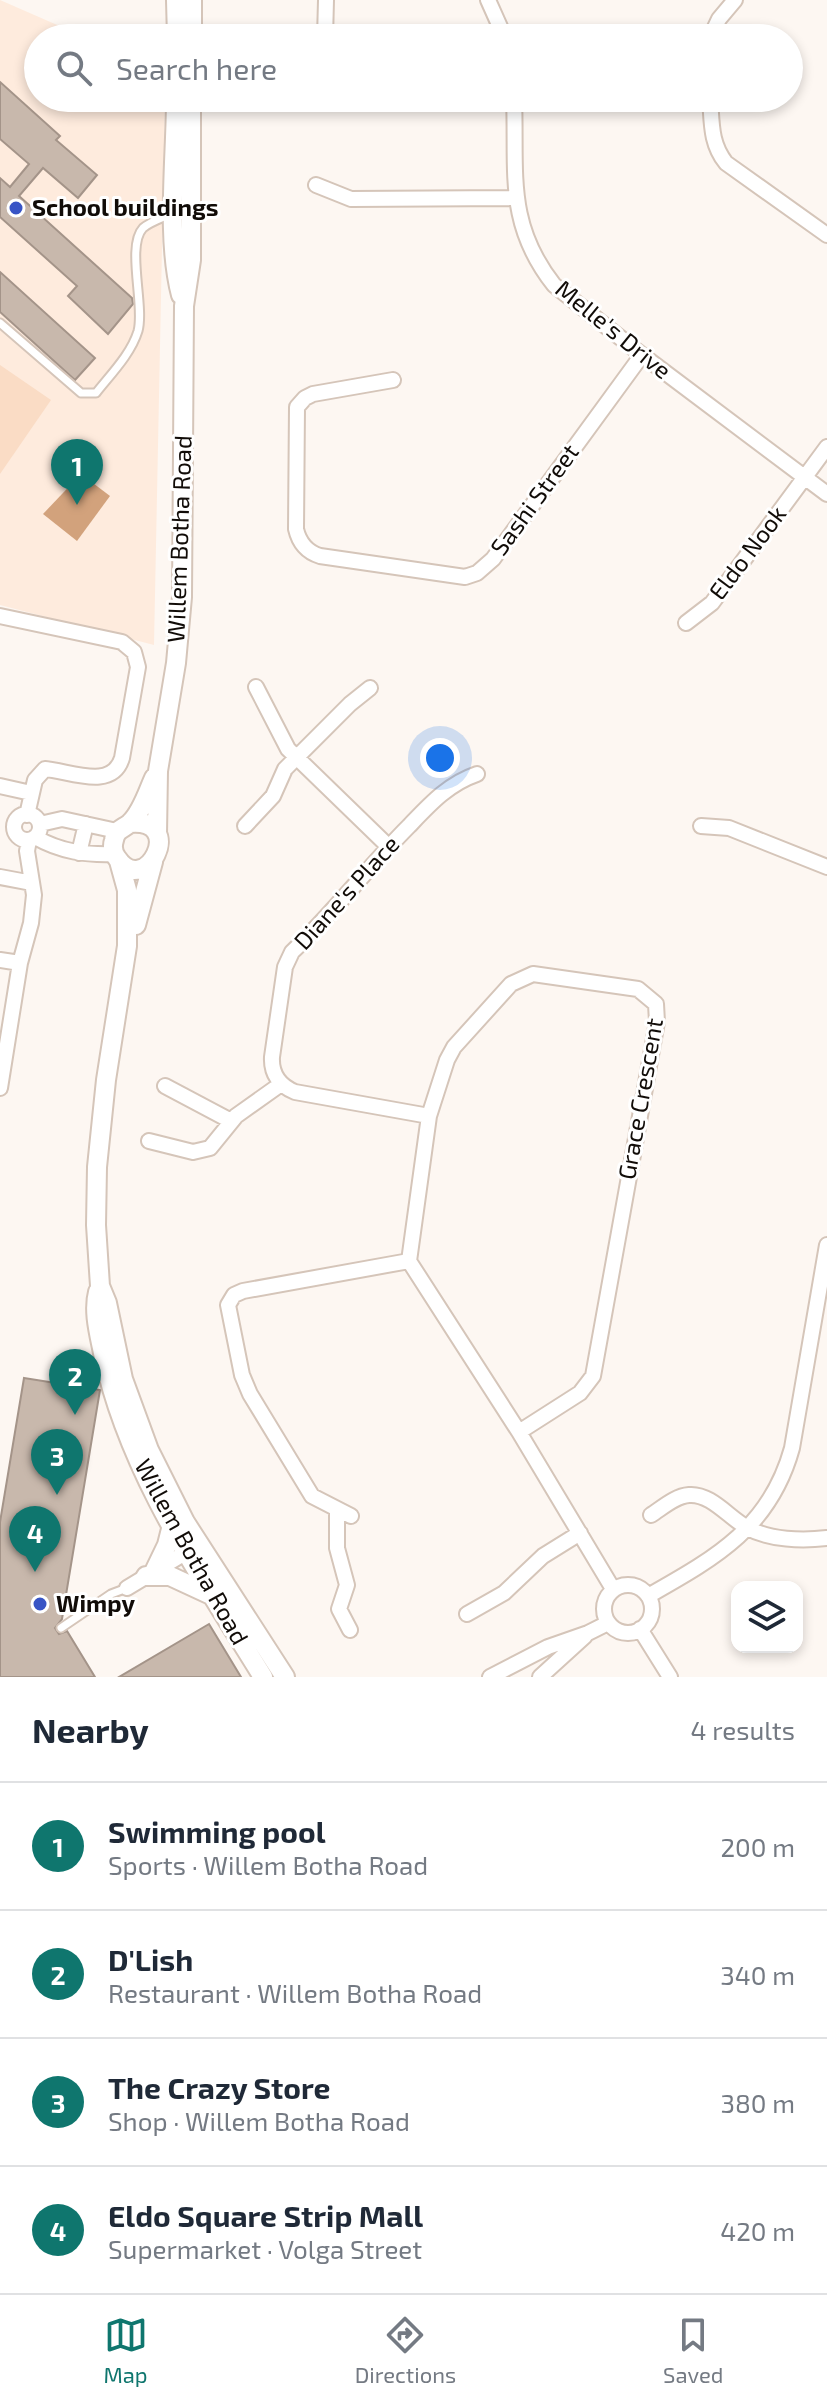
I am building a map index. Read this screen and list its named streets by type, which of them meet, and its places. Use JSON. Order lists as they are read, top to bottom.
{
  "streets": {
    "street": [
      "Melle's Drive",
      "Sashi Street",
      "Willem Botha Road",
      "Eldo Nook",
      "Diane's Place",
      "Grace Crescent"
    ]
  },
  "crossings": [
    ["Melle's Drive", "Sashi Street"],
    ["Melle's Drive", "Eldo Nook"]
  ],
  "places": ["School buildings", "Wimpy"],
  "page": {
    "search": "Search here",
    "pins": [
      "1",
      "2",
      "3",
      "4"
    ],
    "heading": ["Nearby", "4 results"],
    "list": [
      {
        "mark": "1",
        "name": "Swimming pool",
        "note": "Sports · Willem Botha Road",
        "value": "200 m"
      },
      {
        "mark": "2",
        "name": "D'Lish",
        "note": "Restaurant · Willem Botha Road",
        "value": "340 m"
      },
      {
        "mark": "3",
        "name": "The Crazy Store",
        "note": "Shop · Willem Botha Road",
        "value": "380 m"
      },
      {
        "mark": "4",
        "name": "Eldo Square Strip Mall",
        "note": "Supermarket · Volga Street",
        "value": "420 m"
      }
    ],
    "nav": ["Map", "Directions", "Saved"]
  }
}
